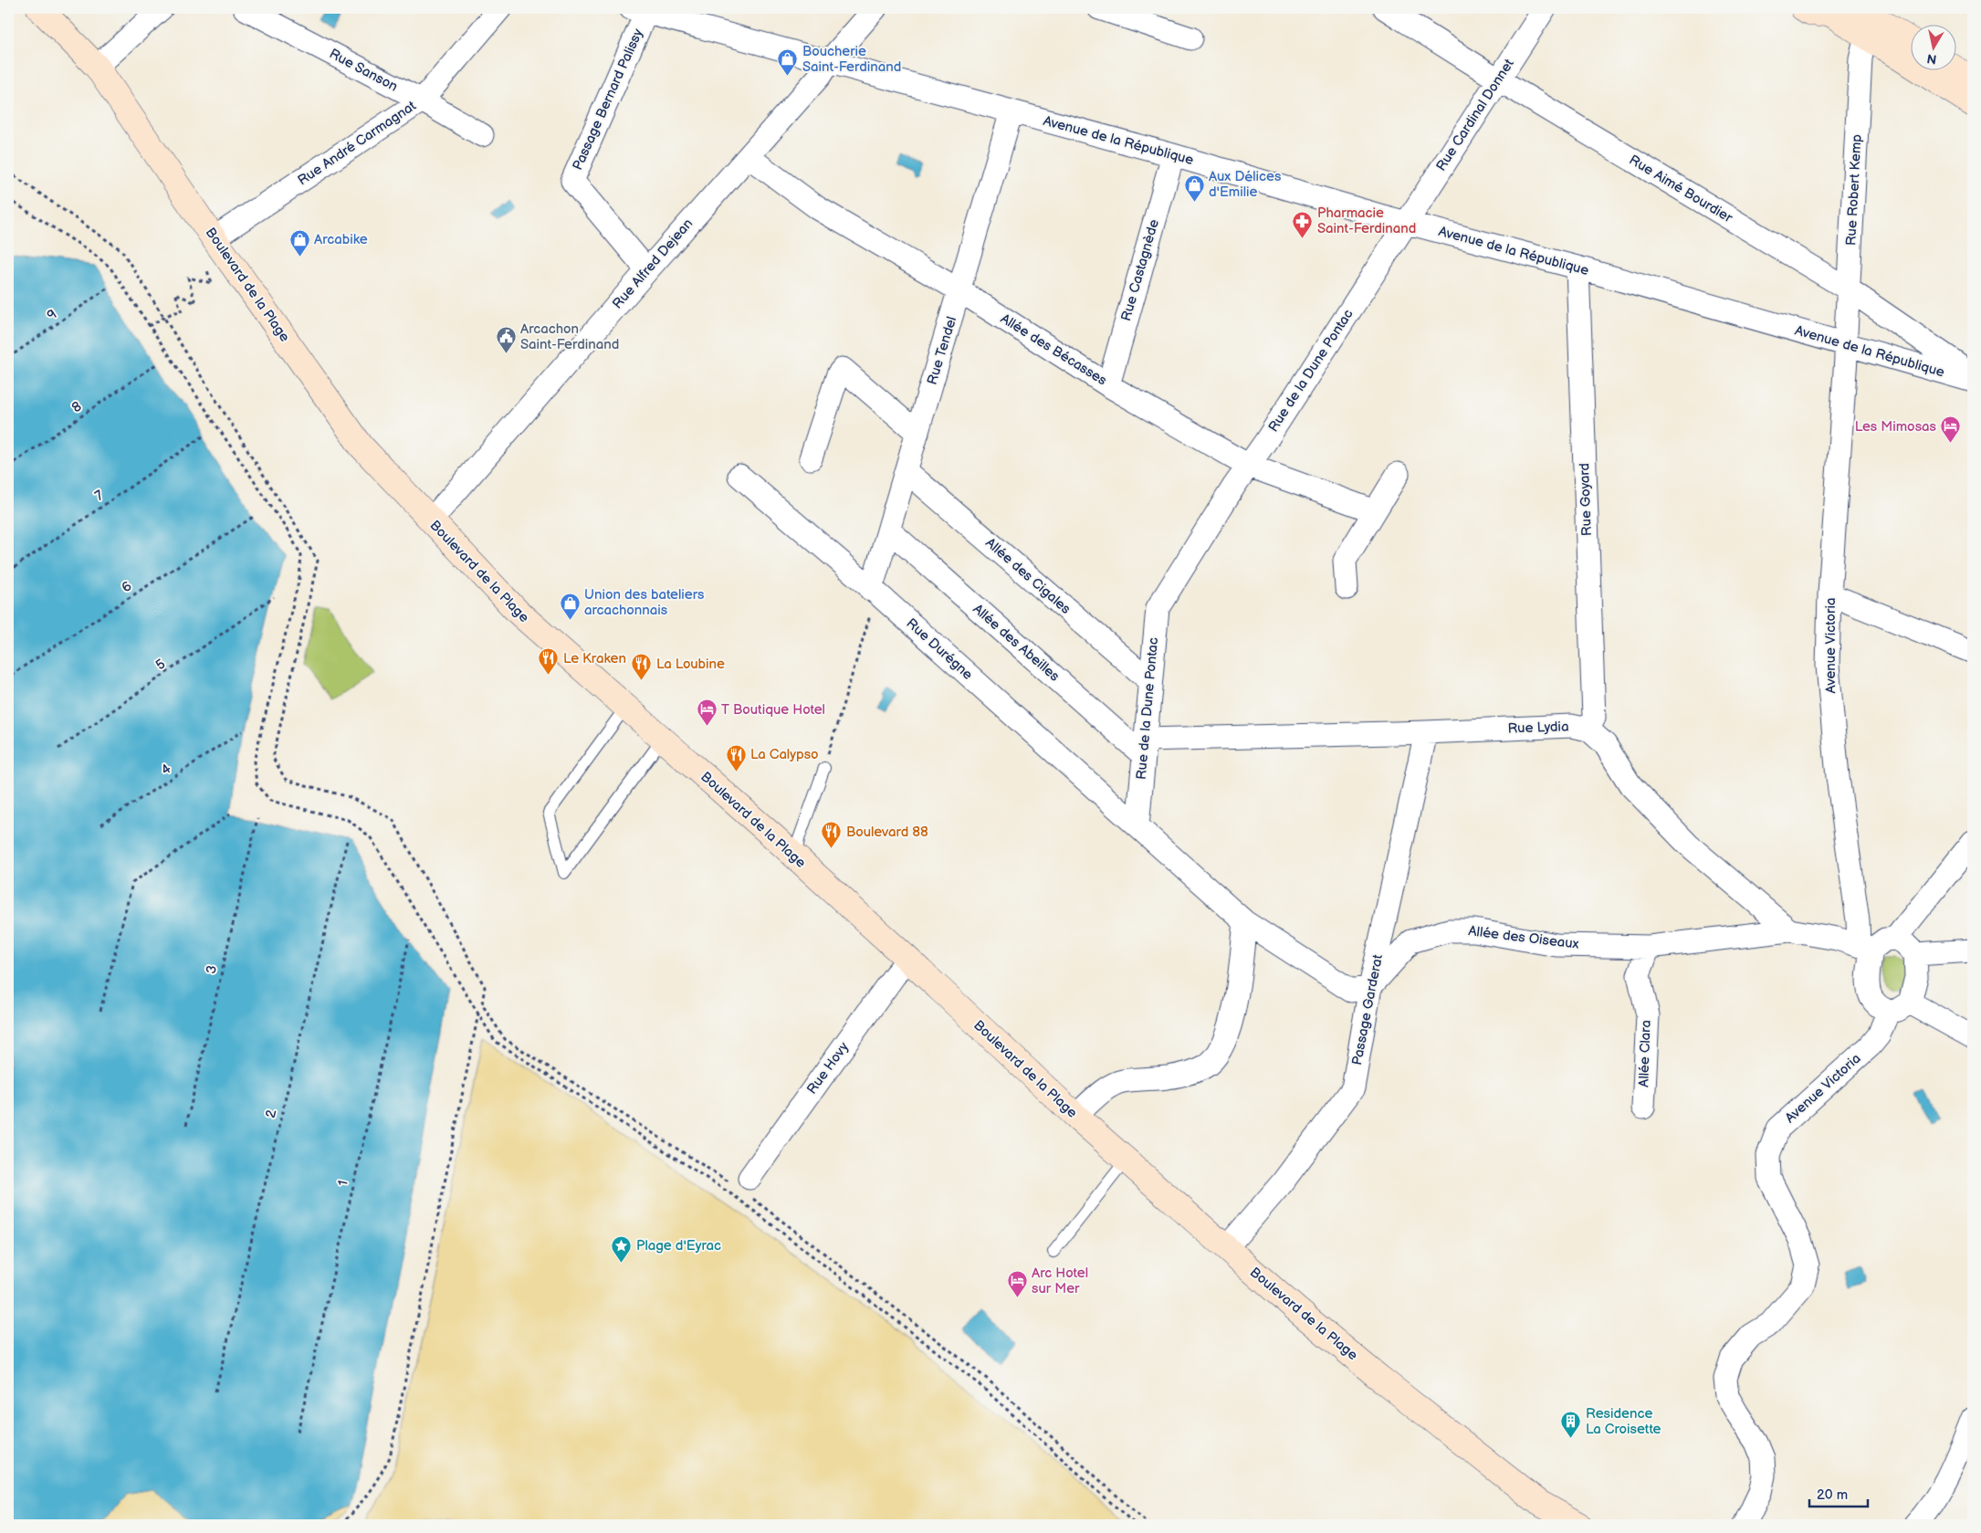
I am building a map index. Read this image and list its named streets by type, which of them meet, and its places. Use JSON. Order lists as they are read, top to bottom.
{
  "streets": {
    "main road": ["Boulevard de la Plage"],
    "street": [
      "Rue Sanson",
      "Passage Bernard Palissy",
      "Rue Cardinal Donnet",
      "Avenue de la République",
      "Rue André Carmagnat",
      "Rue Aimé Bourdier",
      "Rue Robert Kemp",
      "Rue Alfred Dejean",
      "Rue Castagnède",
      "Allée des Bécasses",
      "Rue Tendel",
      "Rue de la Dune Pontac",
      "Rue Goyard",
      "Allée des Cigales",
      "Allée des Abeilles",
      "Avenue Victoria",
      "Rue Durégne",
      "Rue Lydia",
      "Allée des Oiseaux",
      "Passage Garderat",
      "Allée Clara",
      "Rue Hovy"
    ],
    "path": [
      "9",
      "8",
      "7",
      "6",
      "5",
      "4",
      "3",
      "2",
      "1"
    ]
  },
  "crossings": [
    ["Rue Sanson", "Rue André Carmagnat"],
    ["Passage Bernard Palissy", "Avenue de la République"],
    ["Passage Bernard Palissy", "Rue Alfred Dejean"],
    ["Rue Cardinal Donnet", "Avenue de la République"],
    ["Rue Cardinal Donnet", "Rue Aimé Bourdier"],
    ["Rue Cardinal Donnet", "Rue de la Dune Pontac"],
    ["Avenue de la République", "Rue Robert Kemp"],
    ["Avenue de la République", "Rue Alfred Dejean"],
    ["Avenue de la République", "Rue Castagnède"],
    ["Avenue de la République", "Rue Tendel"],
    ["Avenue de la République", "Rue de la Dune Pontac"],
    ["Avenue de la République", "Rue Goyard"],
    ["Avenue de la République", "Avenue Victoria"],
    ["Rue André Carmagnat", "Boulevard de la Plage"],
    ["Rue Aimé Bourdier", "Rue Robert Kemp"],
    ["Rue Robert Kemp", "Avenue Victoria"],
    ["Rue Alfred Dejean", "Boulevard de la Plage"],
    ["Rue Alfred Dejean", "Allée des Bécasses"],
    ["Rue Castagnède", "Allée des Bécasses"],
    ["Boulevard de la Plage", "Passage Garderat"],
    ["Boulevard de la Plage", "Rue Hovy"],
    ["Allée des Bécasses", "Rue Tendel"],
    ["Allée des Bécasses", "Rue de la Dune Pontac"],
    ["Rue Tendel", "Allée des Cigales"],
    ["Rue Tendel", "Allée des Abeilles"],
    ["Rue Tendel", "Rue Durégne"],
    ["Rue de la Dune Pontac", "Allée des Cigales"],
    ["Rue de la Dune Pontac", "Allée des Abeilles"],
    ["Rue de la Dune Pontac", "Rue Durégne"],
    ["Rue de la Dune Pontac", "Rue Lydia"],
    ["Rue Goyard", "Rue Lydia"],
    ["Allée des Abeilles", "Rue Lydia"],
    ["Rue Lydia", "Allée des Oiseaux"],
    ["Rue Lydia", "Passage Garderat"],
    ["Allée des Oiseaux", "Passage Garderat"],
    ["Allée des Oiseaux", "Allée Clara"]
  ],
  "places": {
    "shop": [
      "Boucherie Saint-Ferdinand",
      "Aux Délices d'Emilie",
      "Arcabike",
      "Union des bateliers arcachonnais"
    ],
    "pharmacy": ["Pharmacie Saint-Ferdinand"],
    "public building": ["Arcachon Saint-Ferdinand"],
    "hotel": ["Les Mimosas", "T Boutique Hotel", "Arc Hotel sur Mer"],
    "restaurant": [
      "Le Kraken",
      "La Loubine",
      "La Calypso",
      "Boulevard 88"
    ],
    "place": ["Plage d'Eyrac"],
    "building": ["Residence La Croisette"]
  },
  "scale_bar": "20 m",
  "north": "bottom"
}
